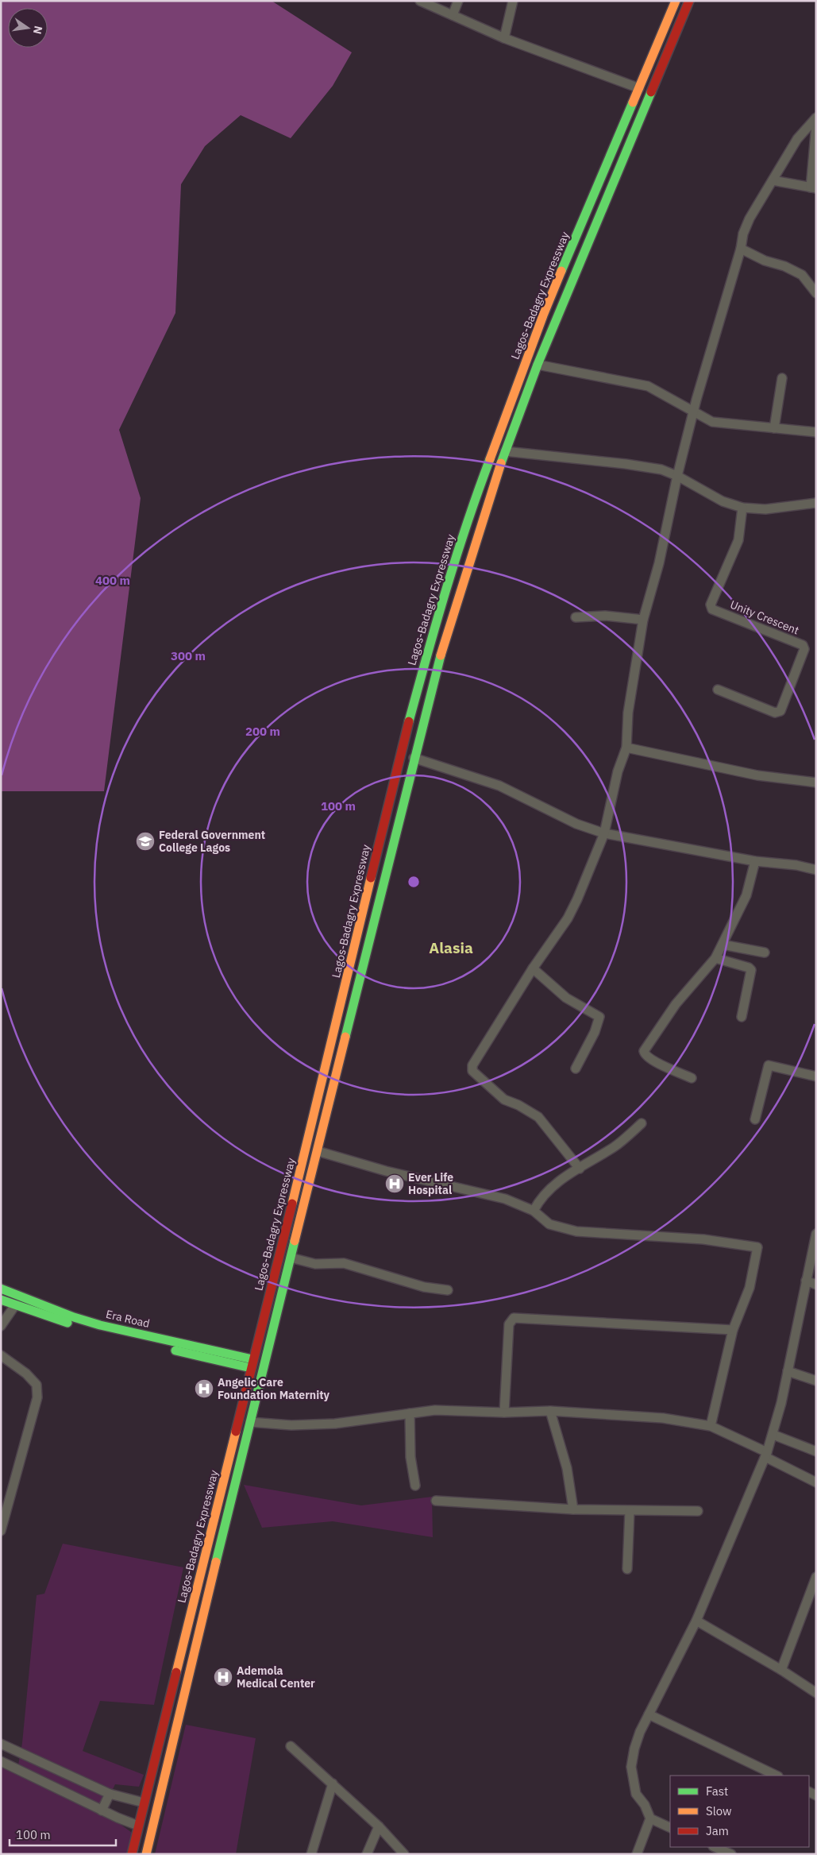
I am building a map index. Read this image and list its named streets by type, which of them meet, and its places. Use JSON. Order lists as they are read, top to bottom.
{
  "streets": {
    "main road": ["Lagos-Badagry Expressway", "Era Road"],
    "street": ["Unity Crescent"]
  },
  "crossings": [
    ["Lagos-Badagry Expressway", "Era Road"]
  ],
  "districts": ["Alasia"],
  "places": {
    "school or university": ["Federal Government College Lagos"],
    "hospital": ["Ever Life Hospital", "Angelic Care Foundation Maternity", "Ademola Medical Center"]
  },
  "legend": ["Fast", "Slow", "Jam"],
  "scale_bar": "100 m",
  "north": "right",
  "rings": [
    "400 m",
    "300 m",
    "200 m",
    "100 m"
  ]
}
